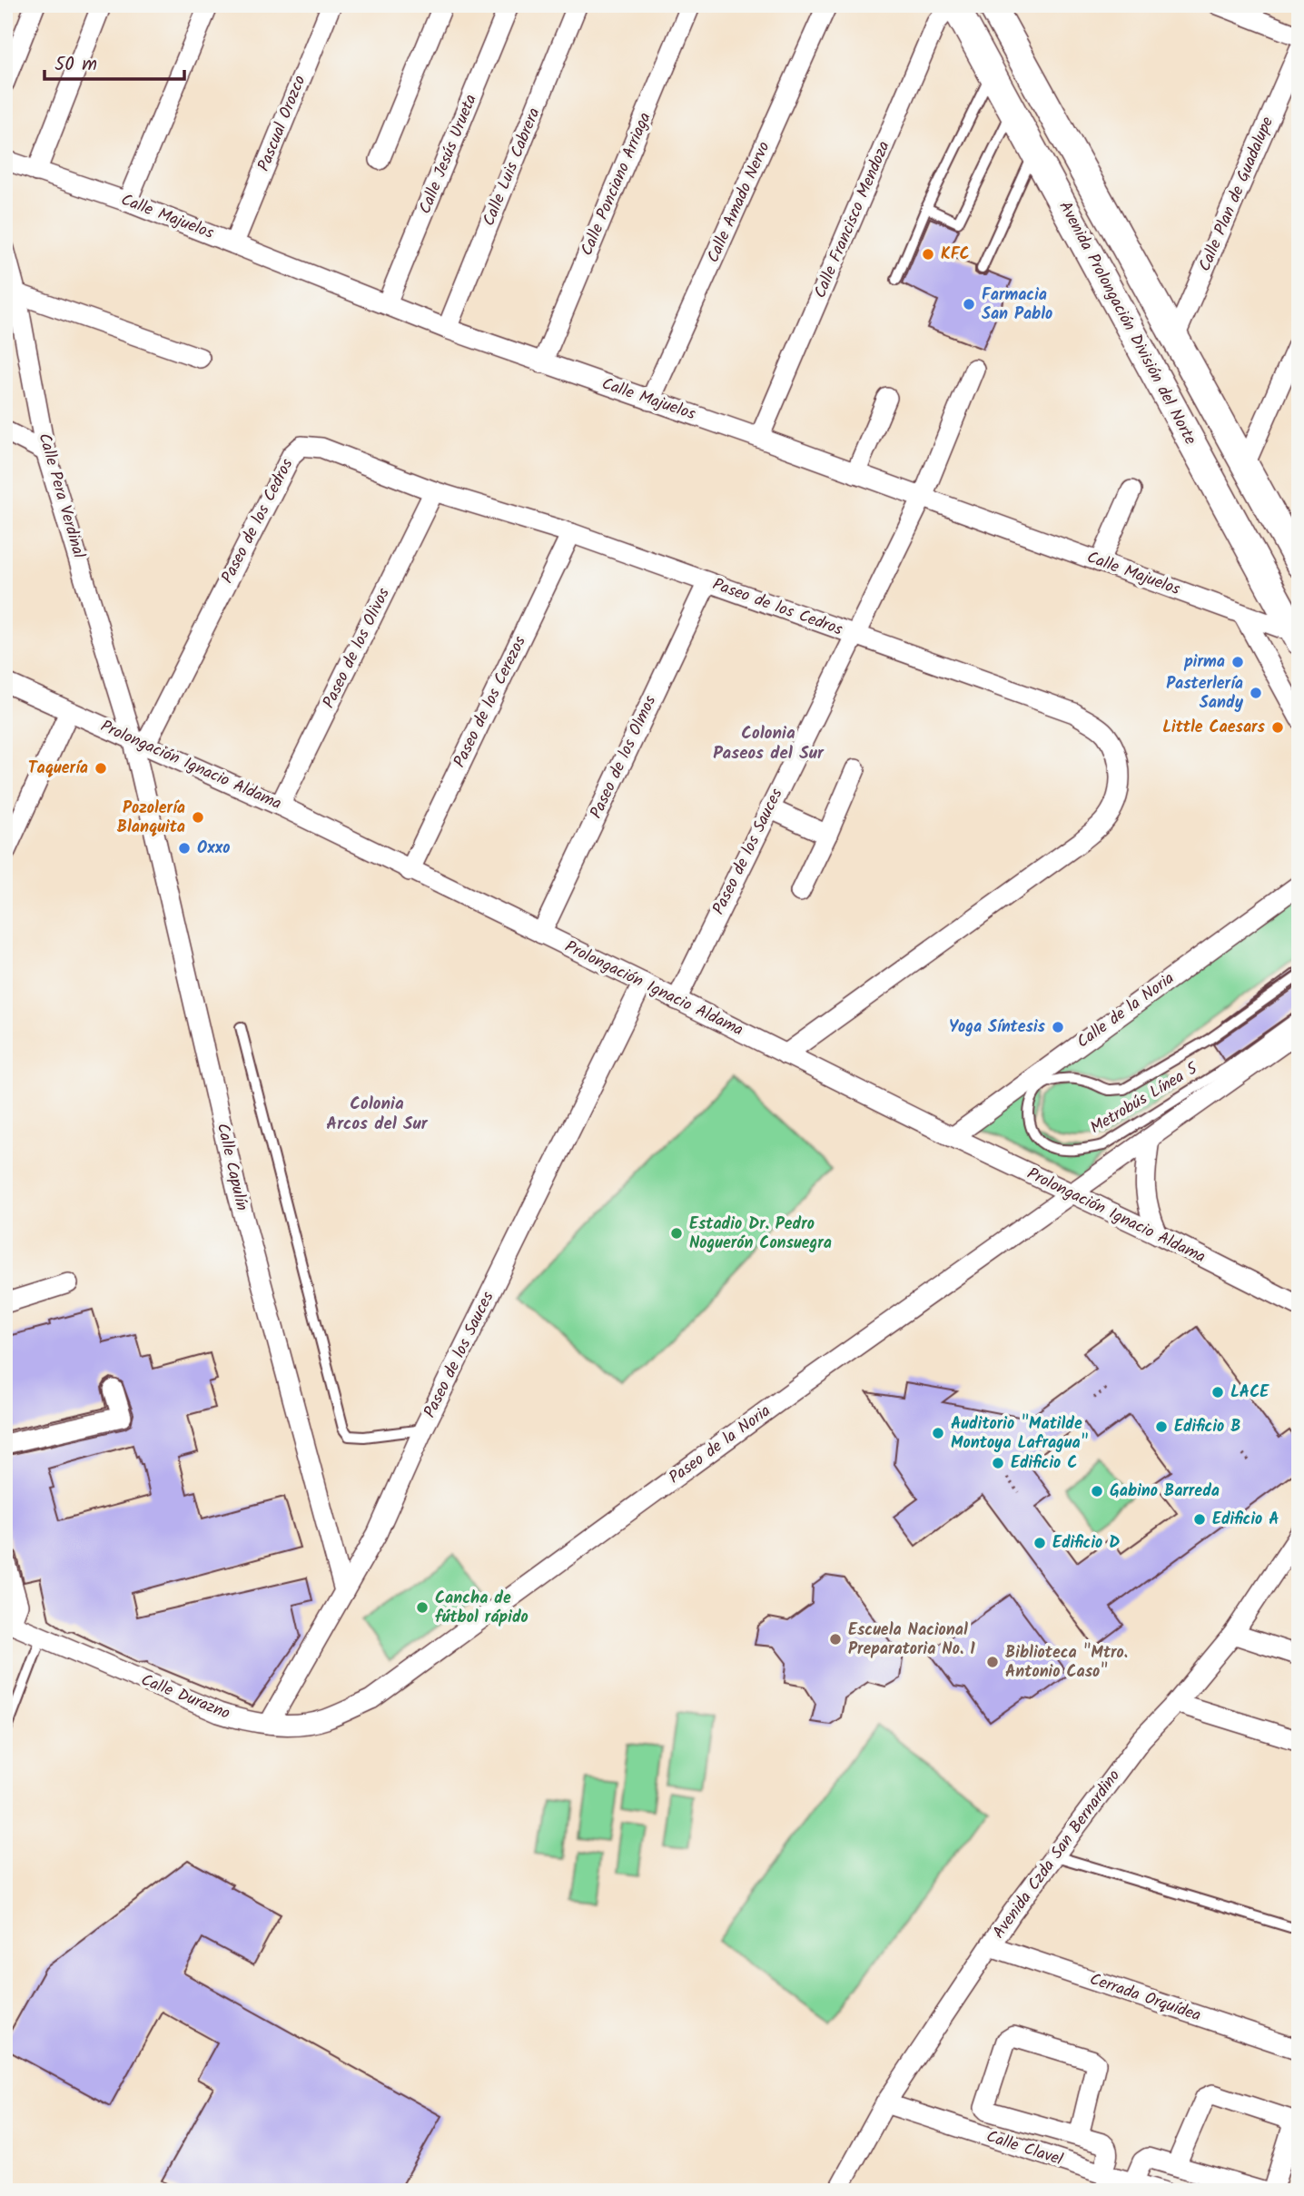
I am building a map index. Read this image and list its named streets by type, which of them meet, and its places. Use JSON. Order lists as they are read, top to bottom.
{
  "streets": {
    "main road": ["Avenida Prolongación División del Norte"],
    "street": [
      "Pascual Orozco",
      "Calle Jesús Urueta",
      "Calle Luis Cabrera",
      "Calle Ponciano Arriaga",
      "Calle Plan de Guadalupe",
      "Calle Amado Nervo",
      "Calle Majuelos",
      "Calle Francisco Mendoza",
      "Calle Pera Verdinal",
      "Paseo de los Cedros",
      "Paseo de los Olivos",
      "Paseo de los Cerezos",
      "Paseo de los Olmos",
      "Prolongación Ignacio Aldama",
      "Paseo de los Sauces",
      "Calle de la Noria",
      "Calle Capulín",
      "Paseo de la Noria",
      "Calle Durazno",
      "Avenida Czda San Bernardino",
      "Cerrada Orquídea",
      "Calle Clavel"
    ],
    "lane": ["Metrobús Línea 5"]
  },
  "crossings": [
    ["Pascual Orozco", "Calle Majuelos"],
    ["Calle Jesús Urueta", "Calle Majuelos"],
    ["Calle Luis Cabrera", "Calle Majuelos"],
    ["Calle Ponciano Arriaga", "Calle Majuelos"],
    ["Calle Plan de Guadalupe", "Avenida Prolongación División del Norte"],
    ["Calle Amado Nervo", "Calle Majuelos"],
    ["Calle Majuelos", "Calle Francisco Mendoza"],
    ["Calle Majuelos", "Avenida Prolongación División del Norte"],
    ["Calle Majuelos", "Paseo de los Sauces"],
    ["Calle Francisco Mendoza", "Avenida Prolongación División del Norte"],
    ["Calle Pera Verdinal", "Paseo de los Cedros"],
    ["Calle Pera Verdinal", "Prolongación Ignacio Aldama"],
    ["Calle Pera Verdinal", "Calle Capulín"],
    ["Paseo de los Cedros", "Paseo de los Olivos"],
    ["Paseo de los Cedros", "Paseo de los Cerezos"],
    ["Paseo de los Cedros", "Paseo de los Olmos"],
    ["Paseo de los Cedros", "Prolongación Ignacio Aldama"],
    ["Paseo de los Cedros", "Paseo de los Sauces"],
    ["Paseo de los Cedros", "Calle Capulín"],
    ["Paseo de los Olivos", "Prolongación Ignacio Aldama"],
    ["Paseo de los Cerezos", "Prolongación Ignacio Aldama"],
    ["Paseo de los Olmos", "Prolongación Ignacio Aldama"],
    ["Prolongación Ignacio Aldama", "Paseo de los Sauces"],
    ["Prolongación Ignacio Aldama", "Calle de la Noria"],
    ["Prolongación Ignacio Aldama", "Calle Capulín"],
    ["Prolongación Ignacio Aldama", "Paseo de la Noria"],
    ["Paseo de los Sauces", "Calle Capulín"],
    ["Paseo de los Sauces", "Calle Durazno"],
    ["Paseo de la Noria", "Calle Durazno"],
    ["Avenida Czda San Bernardino", "Cerrada Orquídea"],
    ["Avenida Czda San Bernardino", "Calle Clavel"]
  ],
  "districts": ["Colonia Paseos del Sur", "Colonia Arcos del Sur"],
  "places": [
    "KFC",
    "Farmacia San Pablo",
    "pirma",
    "Pasterlería Sandy",
    "Little Caesars",
    "Taquería",
    "Pozolería Blanquita",
    "Oxxo",
    "Yoga Síntesis",
    "Estadio Dr. Pedro Noguerón Consuegra",
    "LACE",
    "Edificio B",
    "Auditorio \"Matilde Montoya Lafragua\"",
    "Edificio C",
    "Gabino Barreda",
    "Edificio A",
    "Edificio D",
    "Cancha de fútbol rápido",
    "Escuela Nacional Preparatoria No. 1",
    "Biblioteca \"Mtro. Antonio Caso\""
  ],
  "scale_bar": "50 m"
}
